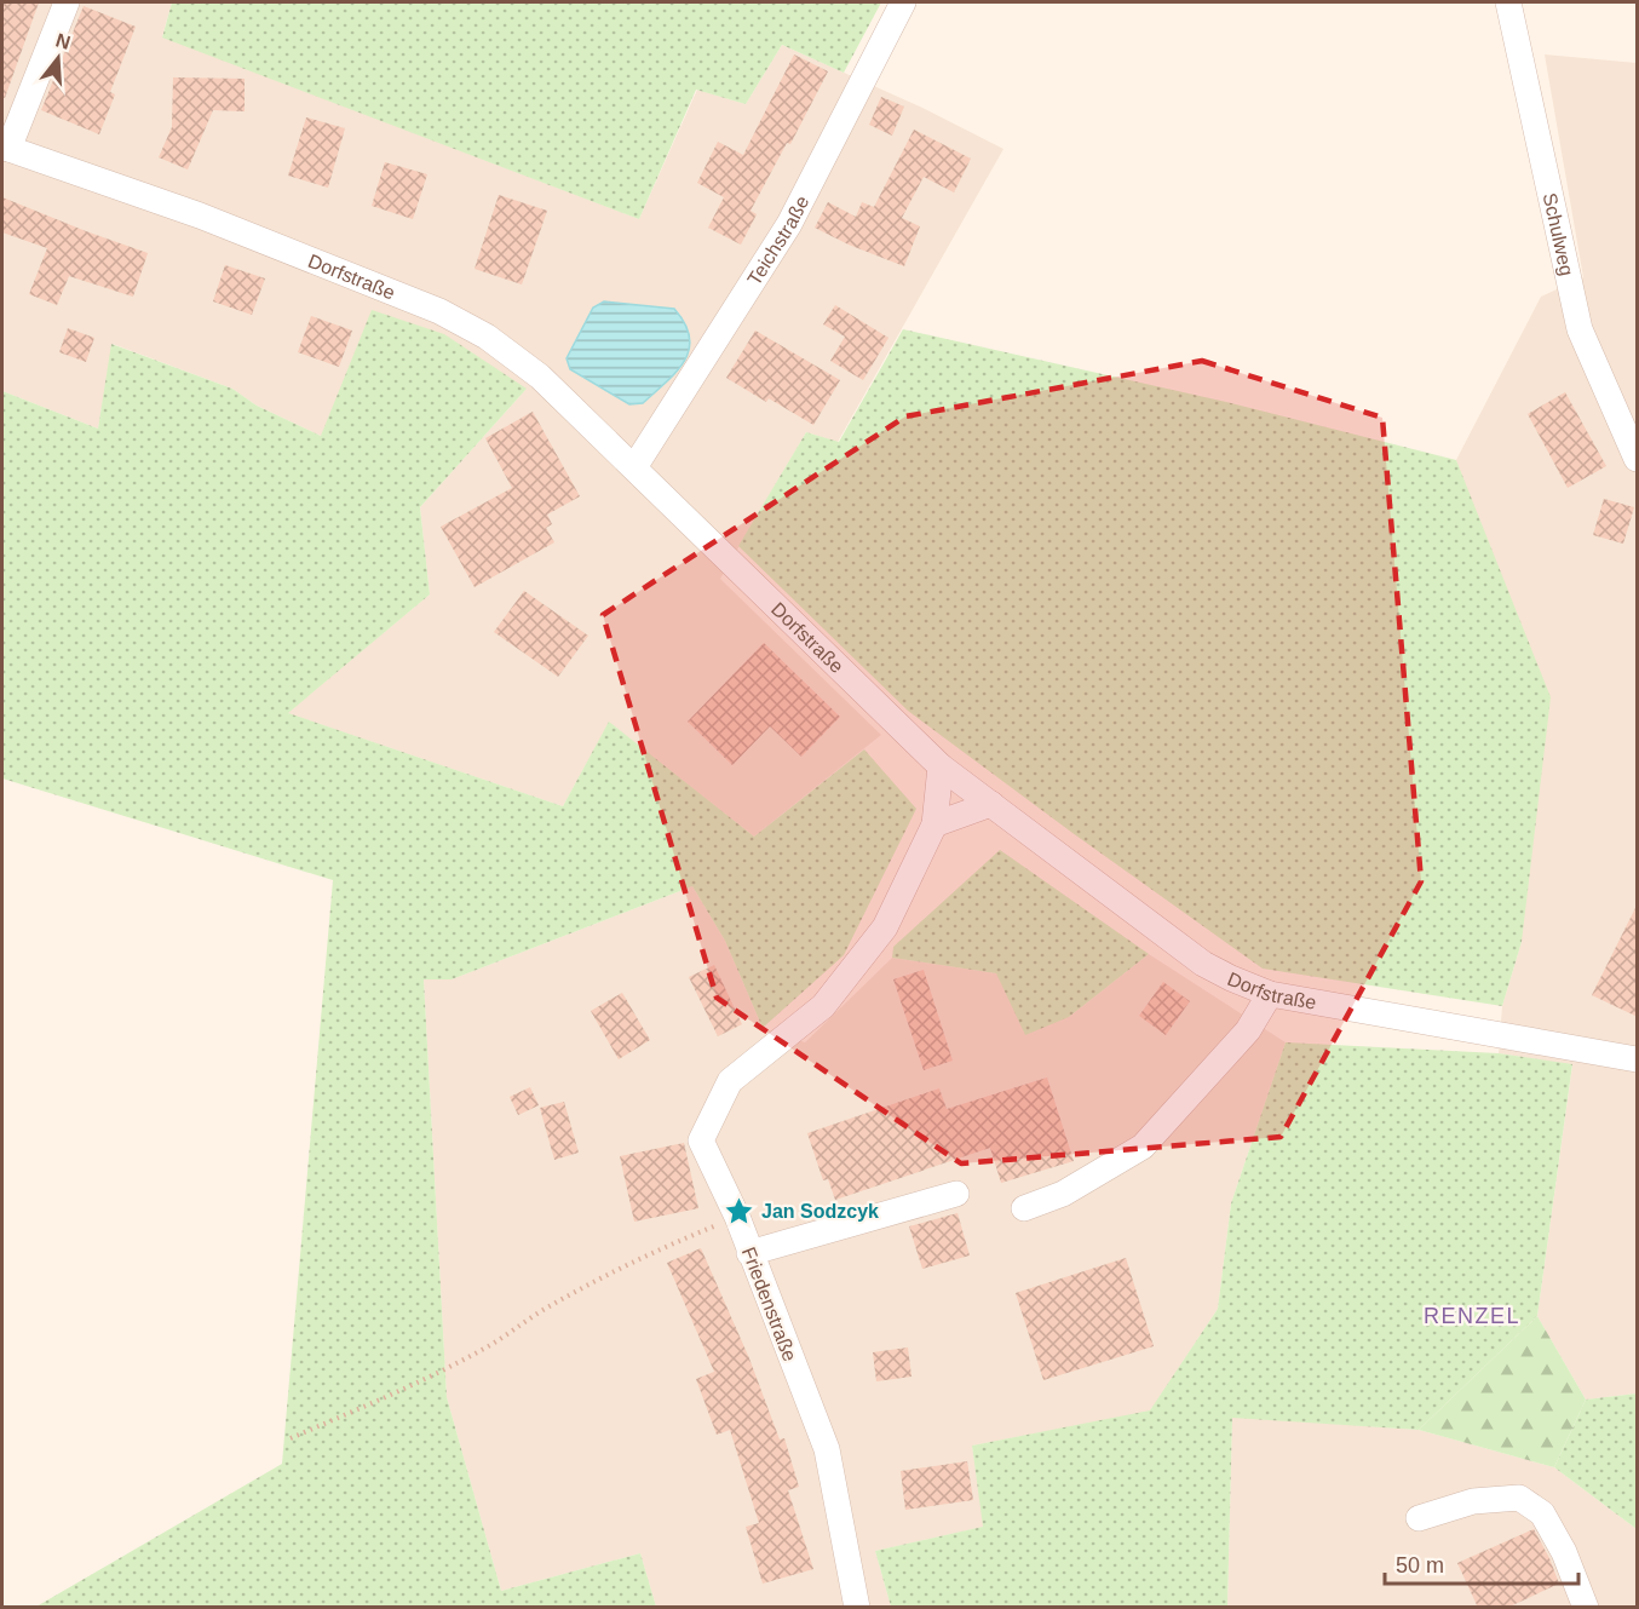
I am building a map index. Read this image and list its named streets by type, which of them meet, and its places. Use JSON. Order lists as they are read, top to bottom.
{
  "streets": {
    "street": [
      "Schulweg",
      "Teichstraße",
      "Dorfstraße",
      "Friedenstraße"
    ]
  },
  "crossings": [
    ["Teichstraße", "Dorfstraße"],
    ["Dorfstraße", "Friedenstraße"]
  ],
  "districts": ["RENZEL"],
  "places": {
    "place": ["Jan Sodzcyk"]
  },
  "scale_bar": "50 m",
  "north": "top"
}
